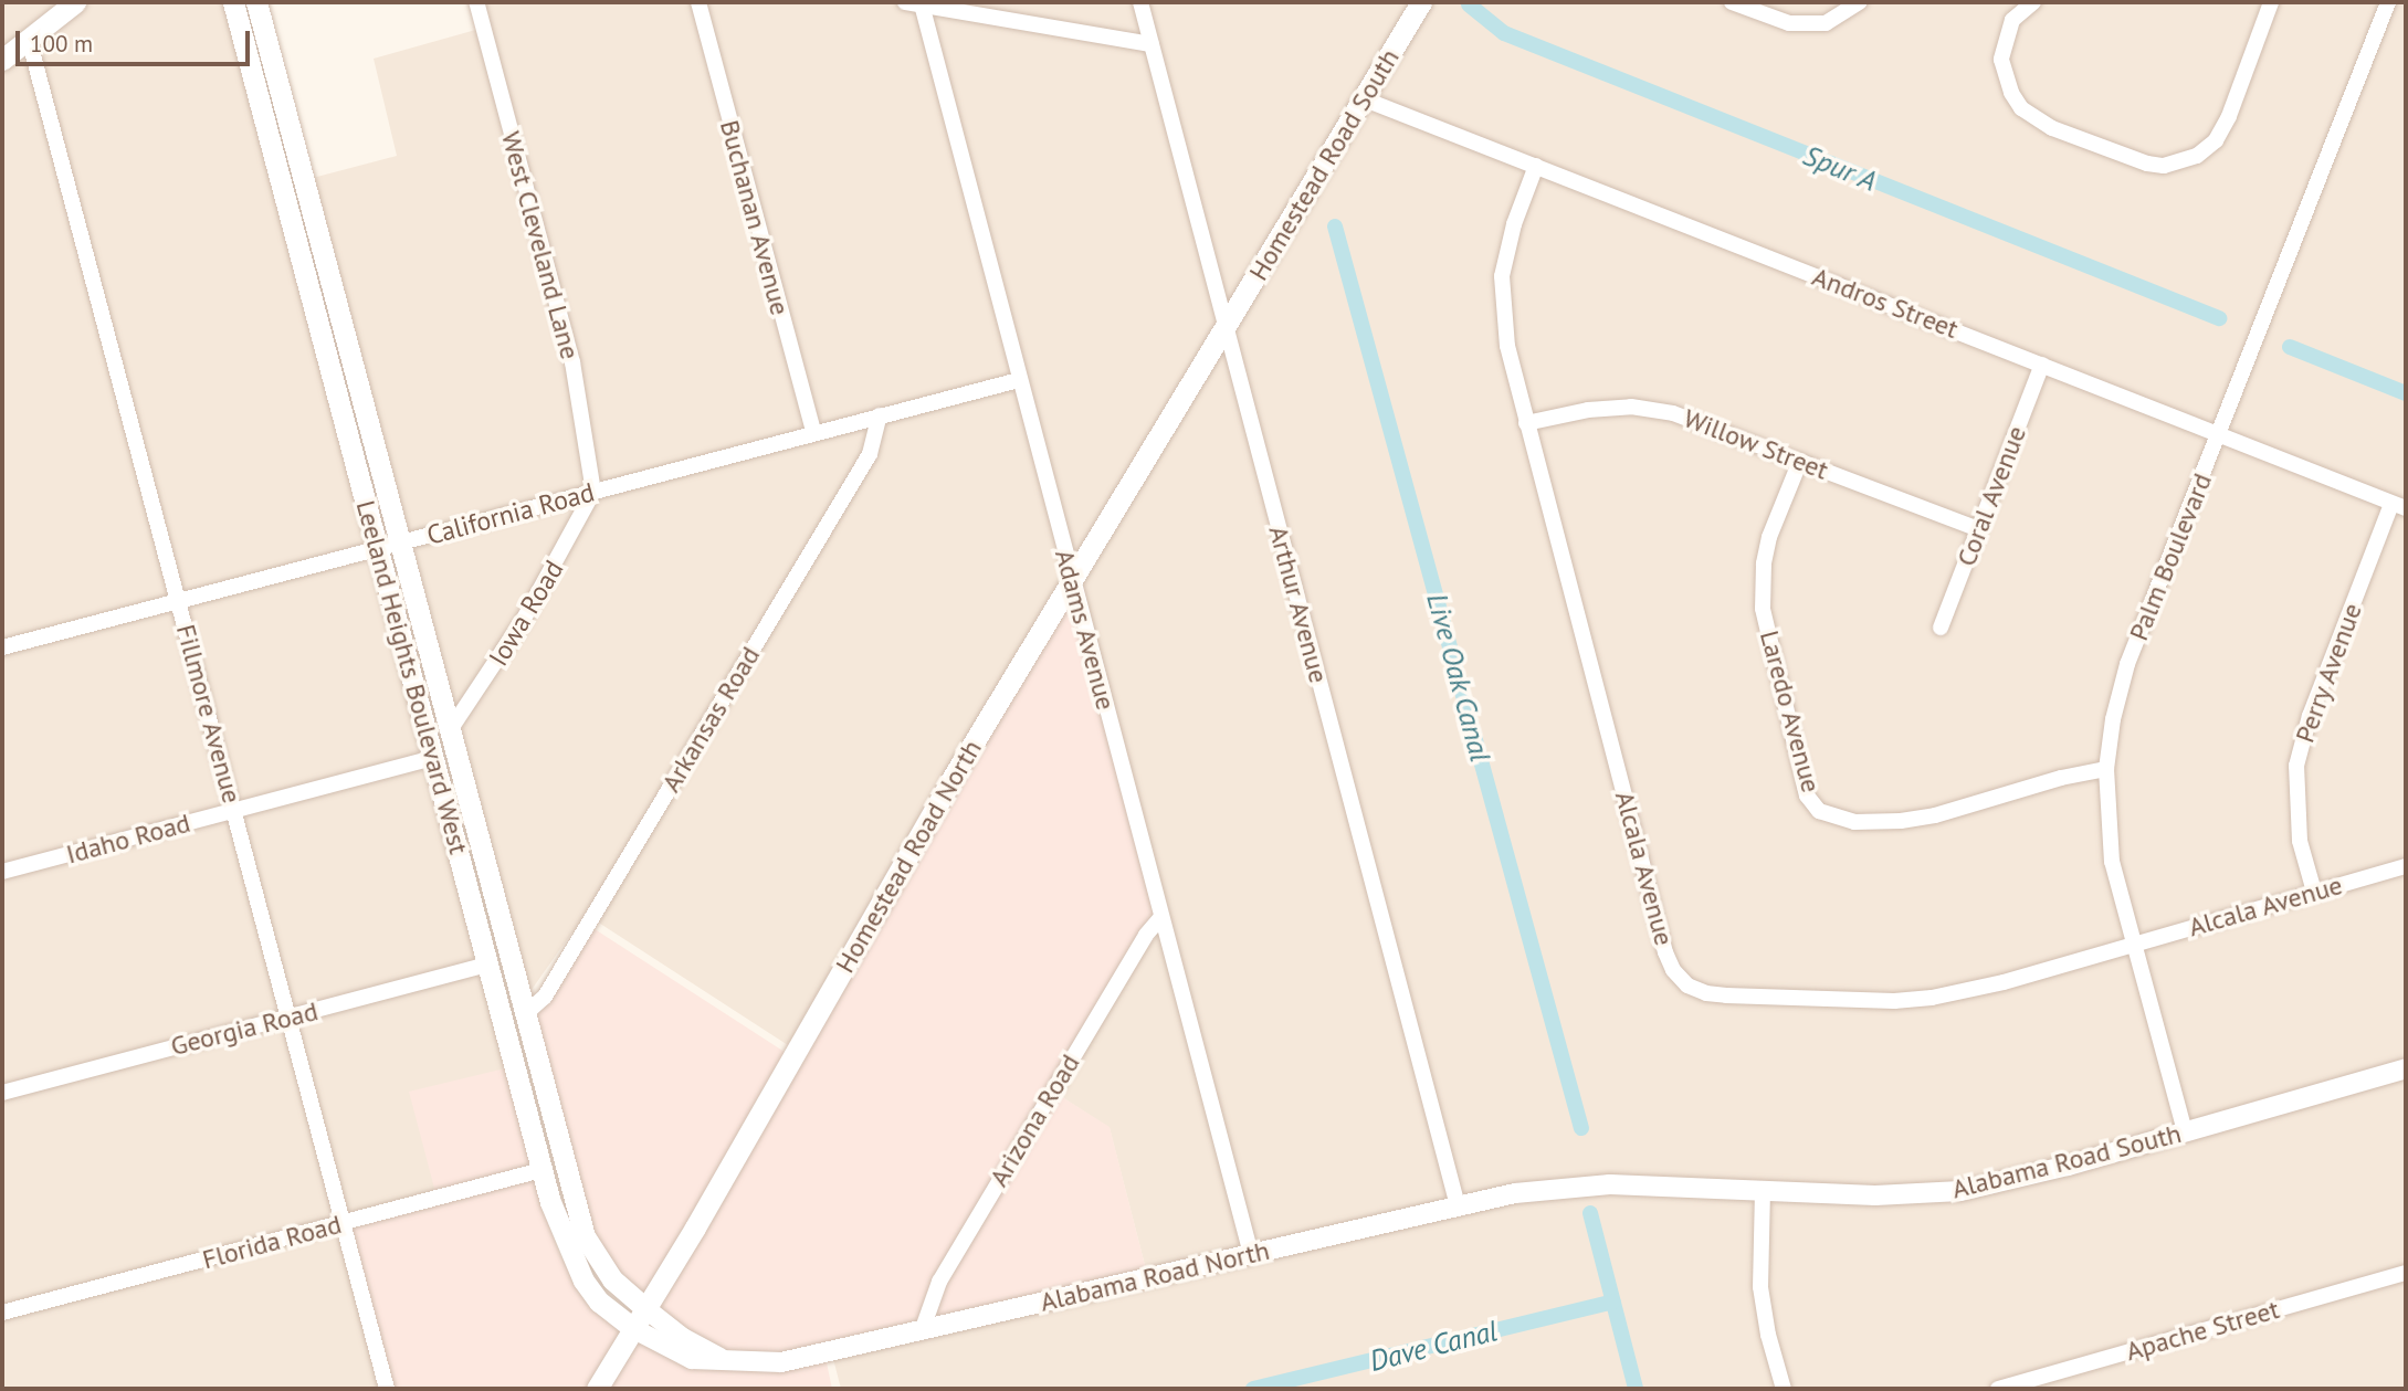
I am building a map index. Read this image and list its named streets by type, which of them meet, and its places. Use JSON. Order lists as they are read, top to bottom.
{
  "streets": {
    "main road": ["Homestead Road South", "Leeland Heights Boulevard West", "Homestead Road North"],
    "street": [
      "Buchanan Avenue",
      "West Cleveland Lane",
      "Andros Street",
      "Willow Street",
      "Coral Avenue",
      "California Road",
      "Palm Boulevard",
      "Arthur Avenue",
      "Iowa Road",
      "Adams Avenue",
      "Perry Avenue",
      "Laredo Avenue",
      "Fillmore Avenue",
      "Arkansas Road",
      "Idaho Road",
      "Alcala Avenue",
      "Georgia Road",
      "Arizona Road",
      "Alabama Road South",
      "Florida Road",
      "Alabama Road North",
      "Apache Street"
    ]
  },
  "crossings": [
    ["Homestead Road South", "Andros Street"],
    ["Homestead Road South", "Arthur Avenue"],
    ["Homestead Road South", "Homestead Road North"],
    ["Buchanan Avenue", "California Road"],
    ["West Cleveland Lane", "California Road"],
    ["West Cleveland Lane", "Iowa Road"],
    ["Andros Street", "Coral Avenue"],
    ["Andros Street", "Palm Boulevard"],
    ["Andros Street", "Perry Avenue"],
    ["Andros Street", "Alcala Avenue"],
    ["Willow Street", "Coral Avenue"],
    ["Willow Street", "Laredo Avenue"],
    ["Willow Street", "Alcala Avenue"],
    ["California Road", "Iowa Road"],
    ["California Road", "Adams Avenue"],
    ["California Road", "Leeland Heights Boulevard West"],
    ["California Road", "Fillmore Avenue"],
    ["California Road", "Arkansas Road"],
    ["Palm Boulevard", "Laredo Avenue"],
    ["Palm Boulevard", "Alcala Avenue"],
    ["Palm Boulevard", "Alabama Road South"],
    ["Arthur Avenue", "Homestead Road North"],
    ["Arthur Avenue", "Alabama Road North"],
    ["Iowa Road", "Leeland Heights Boulevard West"],
    ["Adams Avenue", "Homestead Road North"],
    ["Adams Avenue", "Arizona Road"],
    ["Adams Avenue", "Alabama Road North"],
    ["Perry Avenue", "Alcala Avenue"],
    ["Leeland Heights Boulevard West", "Arkansas Road"],
    ["Leeland Heights Boulevard West", "Idaho Road"],
    ["Leeland Heights Boulevard West", "Homestead Road North"],
    ["Leeland Heights Boulevard West", "Georgia Road"],
    ["Leeland Heights Boulevard West", "Florida Road"],
    ["Leeland Heights Boulevard West", "Alabama Road North"],
    ["Fillmore Avenue", "Idaho Road"],
    ["Fillmore Avenue", "Georgia Road"],
    ["Fillmore Avenue", "Florida Road"],
    ["Homestead Road North", "Alabama Road North"],
    ["Arizona Road", "Alabama Road North"],
    ["Alabama Road South", "Alabama Road North"]
  ],
  "water": ["Spur A", "Live Oak Canal", "Dave Canal"],
  "scale_bar": "100 m"
}
